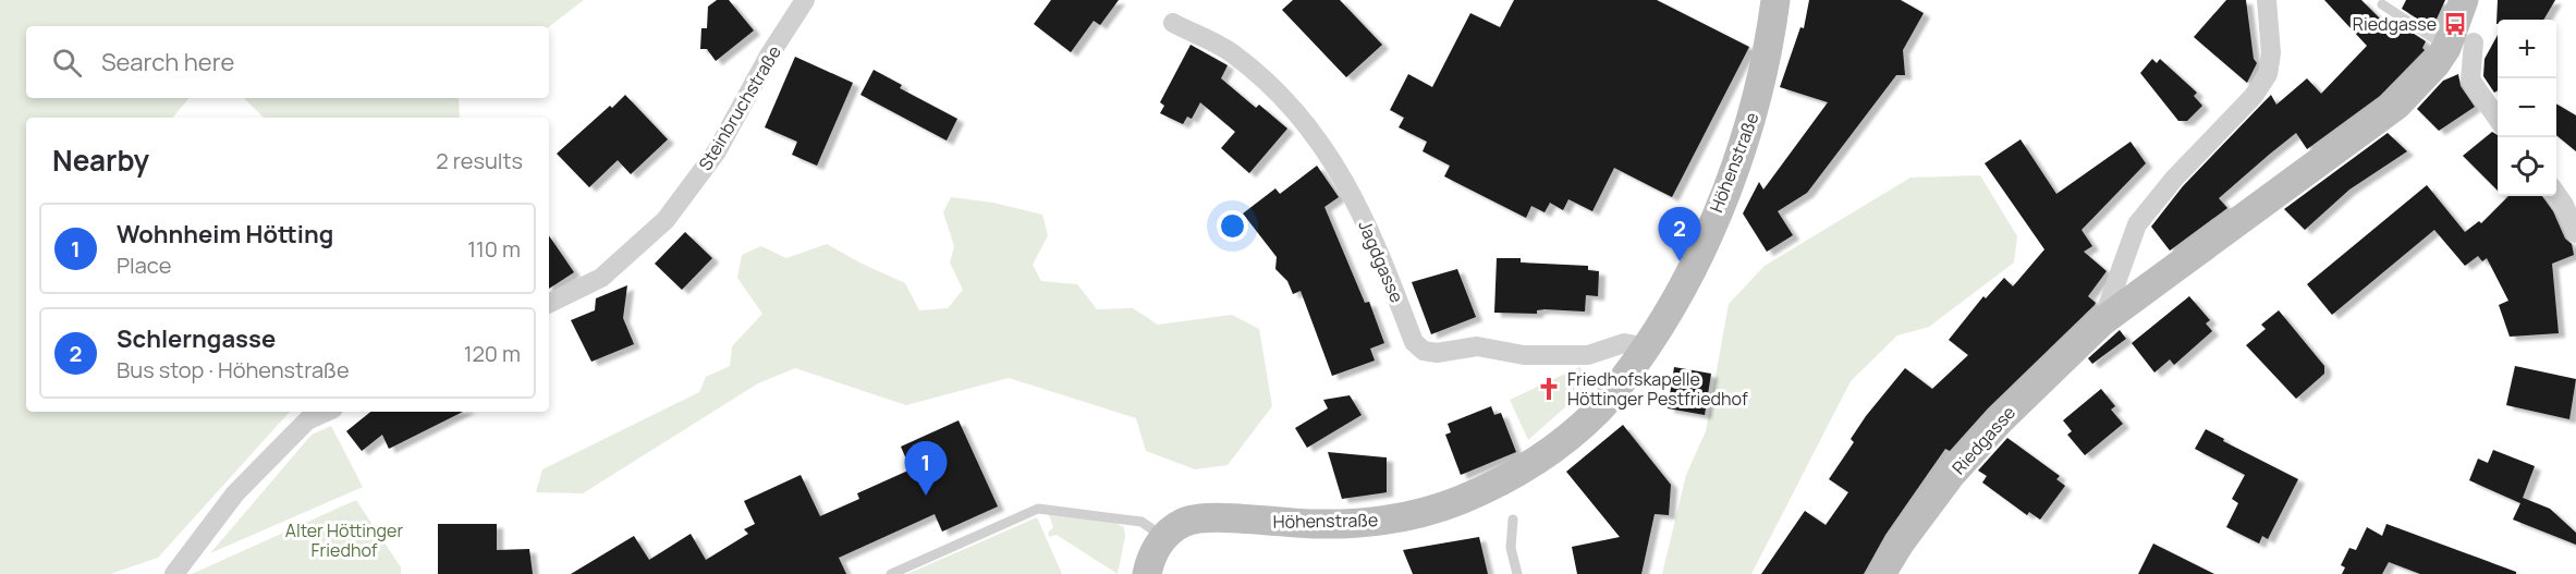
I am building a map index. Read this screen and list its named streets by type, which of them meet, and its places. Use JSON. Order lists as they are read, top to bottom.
{
  "streets": {
    "street": [
      "Steinbruchstraße",
      "Höhenstraße",
      "Jagdgasse",
      "Riedgasse"
    ]
  },
  "crossings": [
    ["Höhenstraße", "Jagdgasse"]
  ],
  "parks": ["Alter Höttinger Friedhof"],
  "places": {
    "bus stop": ["Riedgasse"],
    "church": ["Friedhofskapelle Höttinger Pestfriedhof"]
  },
  "page": {
    "map_buttons": ["+", "−"],
    "search": "Search here",
    "heading": ["Nearby", "2 results"],
    "list": [
      {
        "mark": "1",
        "name": "Wohnheim Hötting",
        "note": "Place",
        "value": "110 m"
      },
      {
        "mark": "2",
        "name": "Schlerngasse",
        "note": "Bus stop · Höhenstraße",
        "value": "120 m"
      }
    ],
    "pins": ["2", "1"]
  }
}
